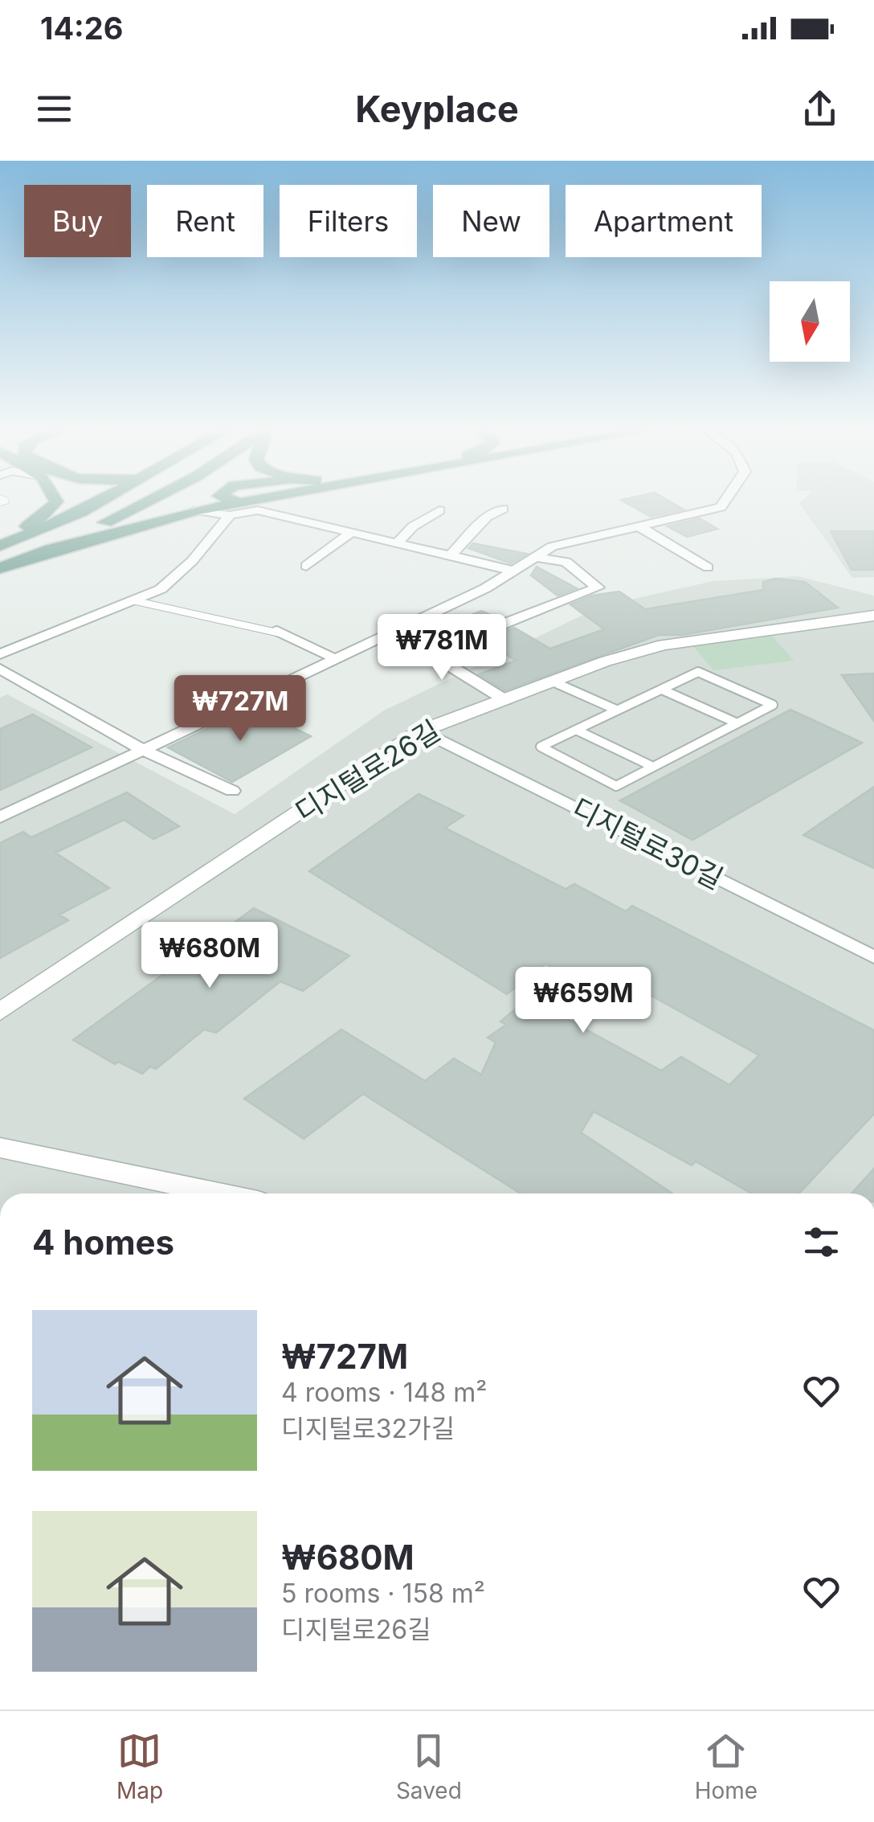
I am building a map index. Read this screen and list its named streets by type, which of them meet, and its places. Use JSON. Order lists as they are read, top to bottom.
{
  "streets": {
    "street": ["디지털로26길", "디지털로30길"]
  },
  "crossings": [
    ["디지털로26길", "디지털로30길"]
  ],
  "north": "bottom",
  "page": {
    "status": "14:26",
    "header": "Keyplace",
    "chip": [
      "Buy",
      "Rent",
      "Filters",
      "New",
      "Apartment"
    ],
    "price": [
      "₩781M",
      "₩727M",
      "₩680M",
      "₩659M"
    ],
    "heading": "4 homes",
    "list": [
      {
        "name": "₩727M",
        "note": "4 rooms · 148 m² · 디지털로32가길"
      },
      {
        "name": "₩680M",
        "note": "5 rooms · 158 m² · 디지털로26길"
      }
    ],
    "tabs": ["Map", "Saved", "Home"]
  }
}
